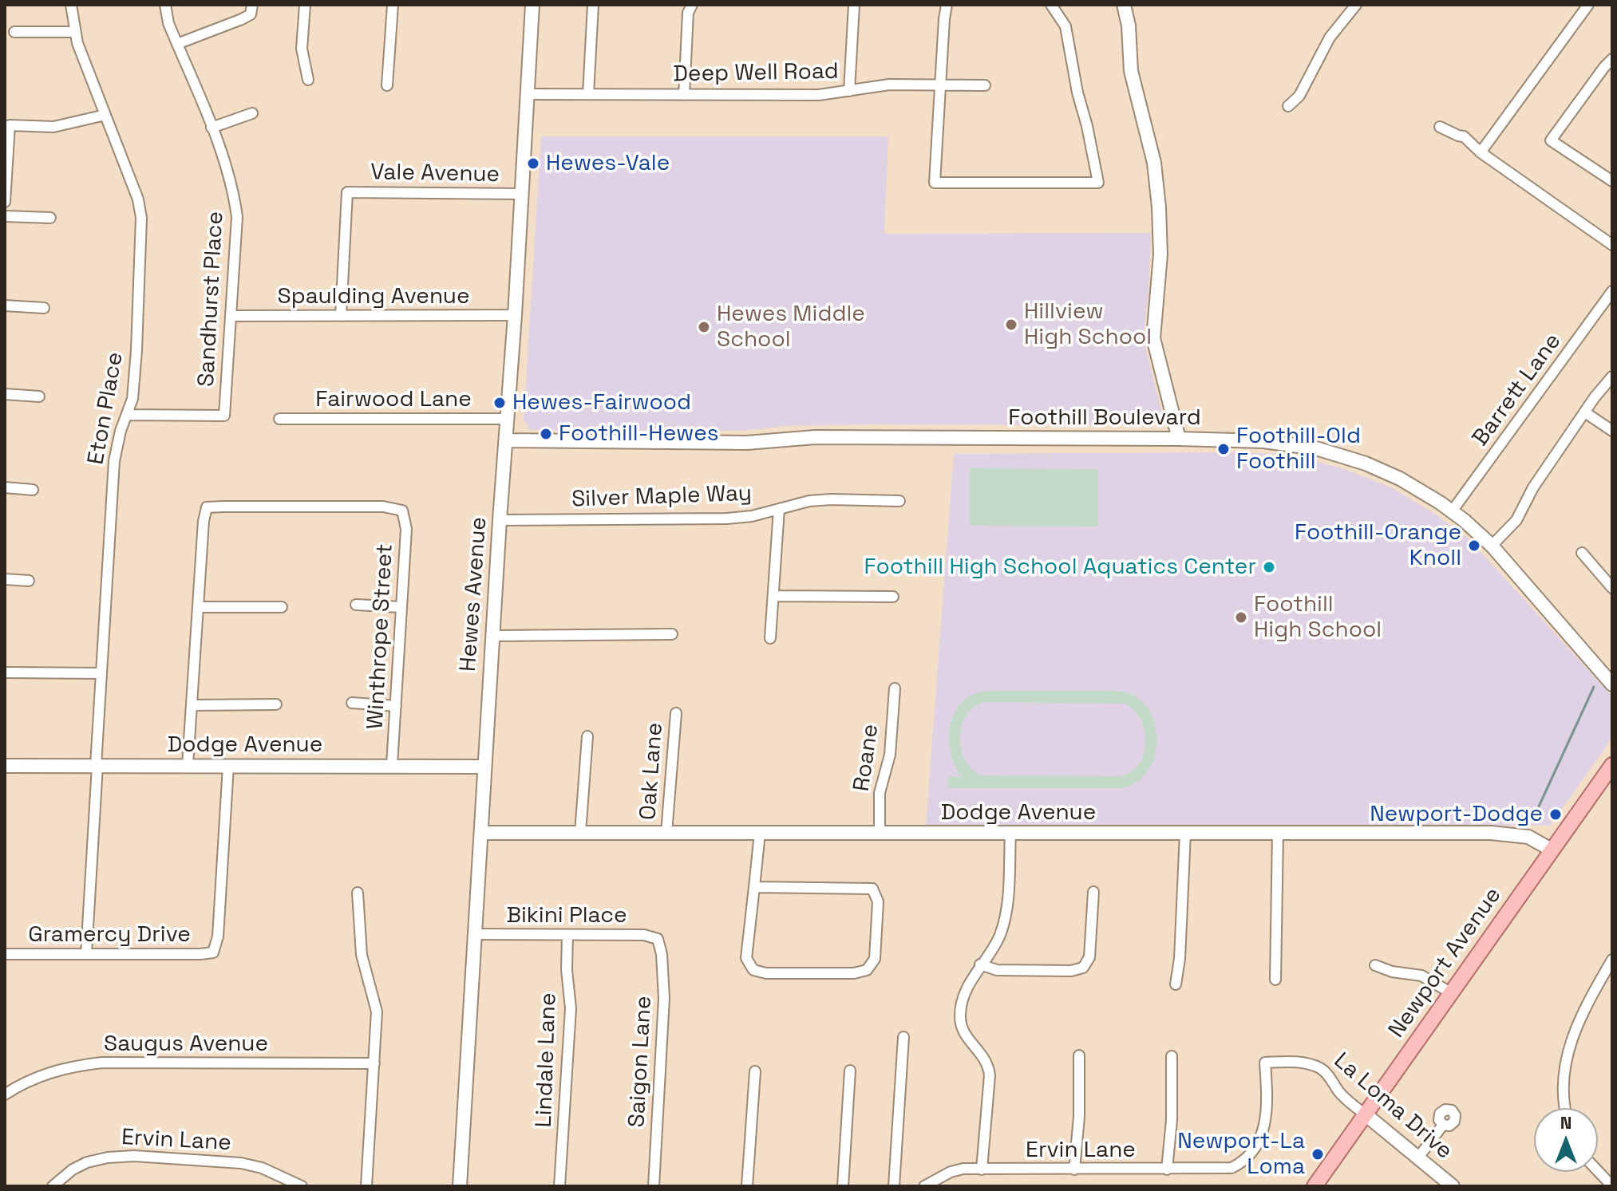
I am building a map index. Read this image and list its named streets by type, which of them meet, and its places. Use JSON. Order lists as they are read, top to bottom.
{
  "streets": {
    "main road": ["Newport Avenue"],
    "street": [
      "Deep Well Road",
      "Vale Avenue",
      "Spaulding Avenue",
      "Sandhurst Place",
      "Barrett Lane",
      "Fairwood Lane",
      "Eton Place",
      "Foothill Boulevard",
      "Silver Maple Way",
      "Hewes Avenue",
      "Winthrope Street",
      "Dodge Avenue",
      "Roane",
      "Oak Lane",
      "Bikini Place",
      "Gramercy Drive",
      "Saugus Avenue",
      "Lindale Lane",
      "Saigon Lane",
      "La Loma Drive",
      "Ervin Lane"
    ]
  },
  "crossings": [
    ["Deep Well Road", "Hewes Avenue"],
    ["Vale Avenue", "Spaulding Avenue"],
    ["Vale Avenue", "Hewes Avenue"],
    ["Spaulding Avenue", "Sandhurst Place"],
    ["Spaulding Avenue", "Hewes Avenue"],
    ["Sandhurst Place", "Eton Place"],
    ["Barrett Lane", "Foothill Boulevard"],
    ["Fairwood Lane", "Hewes Avenue"],
    ["Eton Place", "Dodge Avenue"],
    ["Eton Place", "Gramercy Drive"],
    ["Foothill Boulevard", "Hewes Avenue"],
    ["Silver Maple Way", "Hewes Avenue"],
    ["Hewes Avenue", "Dodge Avenue"],
    ["Hewes Avenue", "Bikini Place"],
    ["Winthrope Street", "Dodge Avenue"],
    ["Dodge Avenue", "Roane"],
    ["Dodge Avenue", "Oak Lane"],
    ["Dodge Avenue", "Gramercy Drive"],
    ["Dodge Avenue", "Newport Avenue"],
    ["Bikini Place", "Lindale Lane"],
    ["Bikini Place", "Saigon Lane"],
    ["Newport Avenue", "La Loma Drive"],
    ["La Loma Drive", "Ervin Lane"]
  ],
  "places": [
    "Hewes-Vale",
    "Hillview High School",
    "Hewes Middle School",
    "Hewes-Fairwood",
    "Foothill-Hewes",
    "Foothill-Old Foothill",
    "Foothill-Orange Knoll",
    "Foothill High School Aquatics Center",
    "Foothill High School",
    "Newport-Dodge",
    "Newport-La Loma"
  ],
  "north": "top"
}
